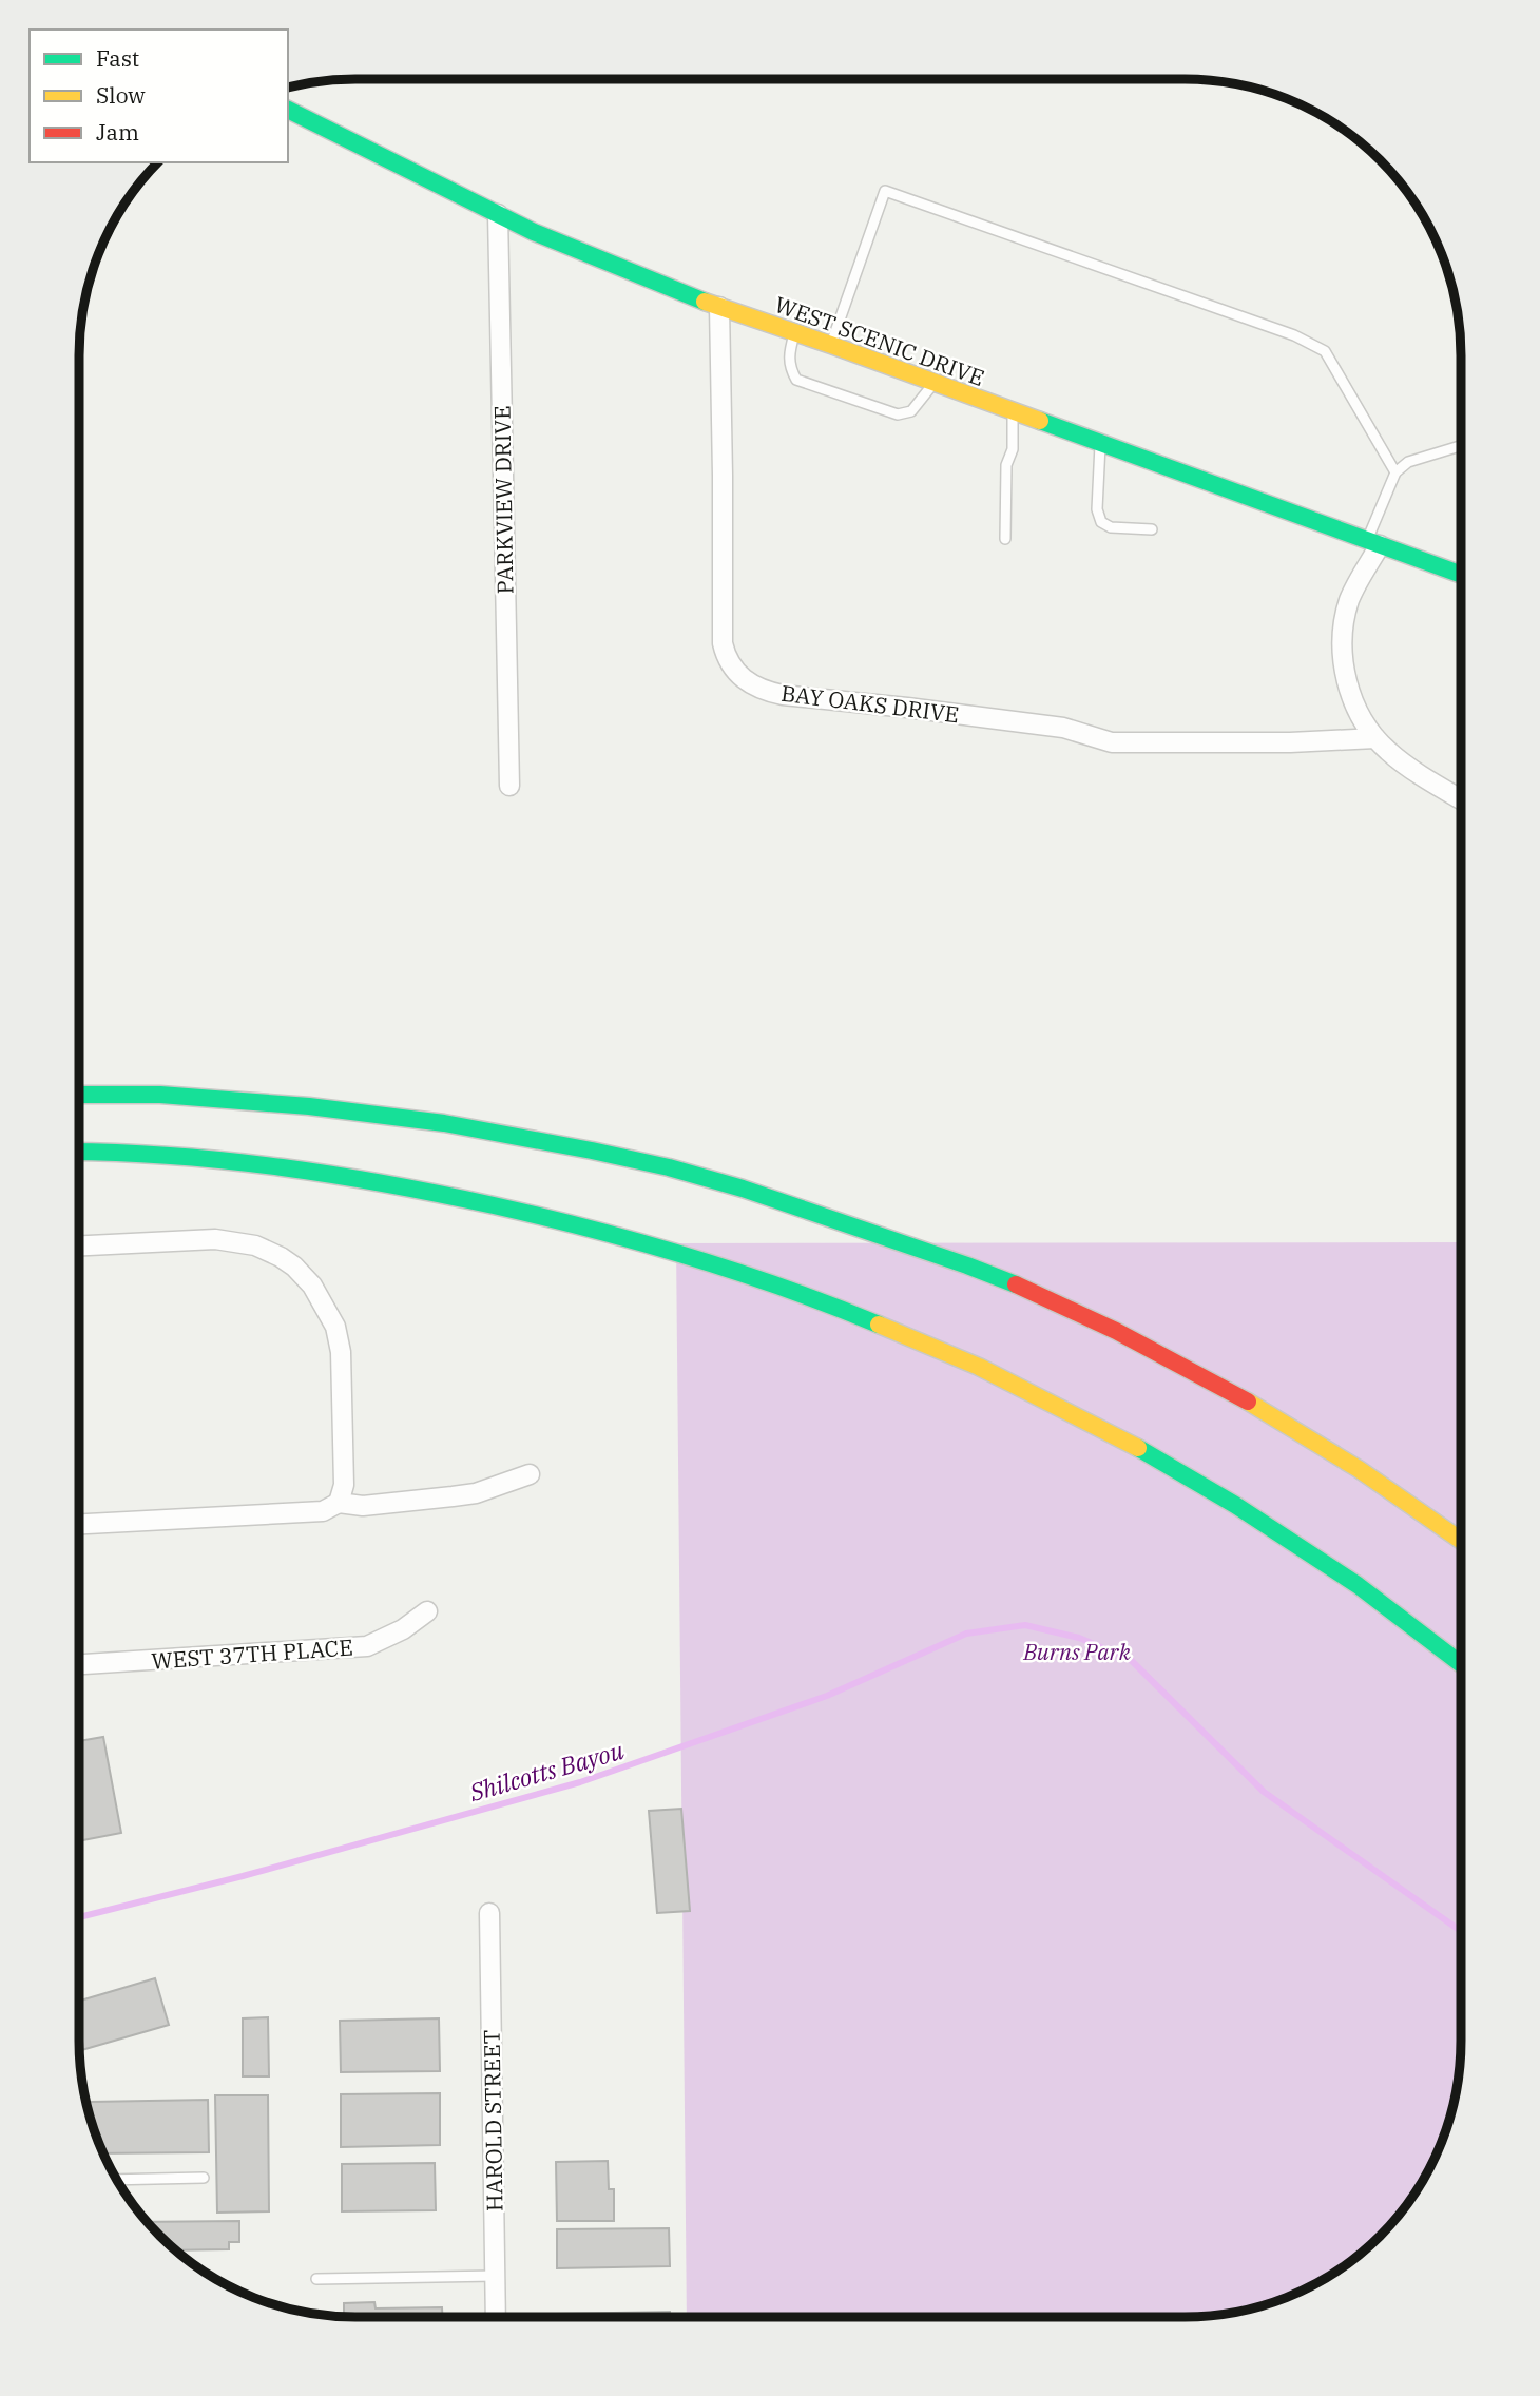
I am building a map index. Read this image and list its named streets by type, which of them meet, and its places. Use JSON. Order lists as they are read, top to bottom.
{
  "streets": {
    "main road": ["WEST SCENIC DRIVE"],
    "street": [
      "PARKVIEW DRIVE",
      "BAY OAKS DRIVE",
      "WEST 37TH PLACE",
      "HAROLD STREET"
    ]
  },
  "crossings": [
    ["WEST SCENIC DRIVE", "PARKVIEW DRIVE"],
    ["WEST SCENIC DRIVE", "BAY OAKS DRIVE"]
  ],
  "water": ["Shilcotts Bayou"],
  "parks": ["Burns Park"],
  "legend": ["Fast", "Slow", "Jam"]
}
